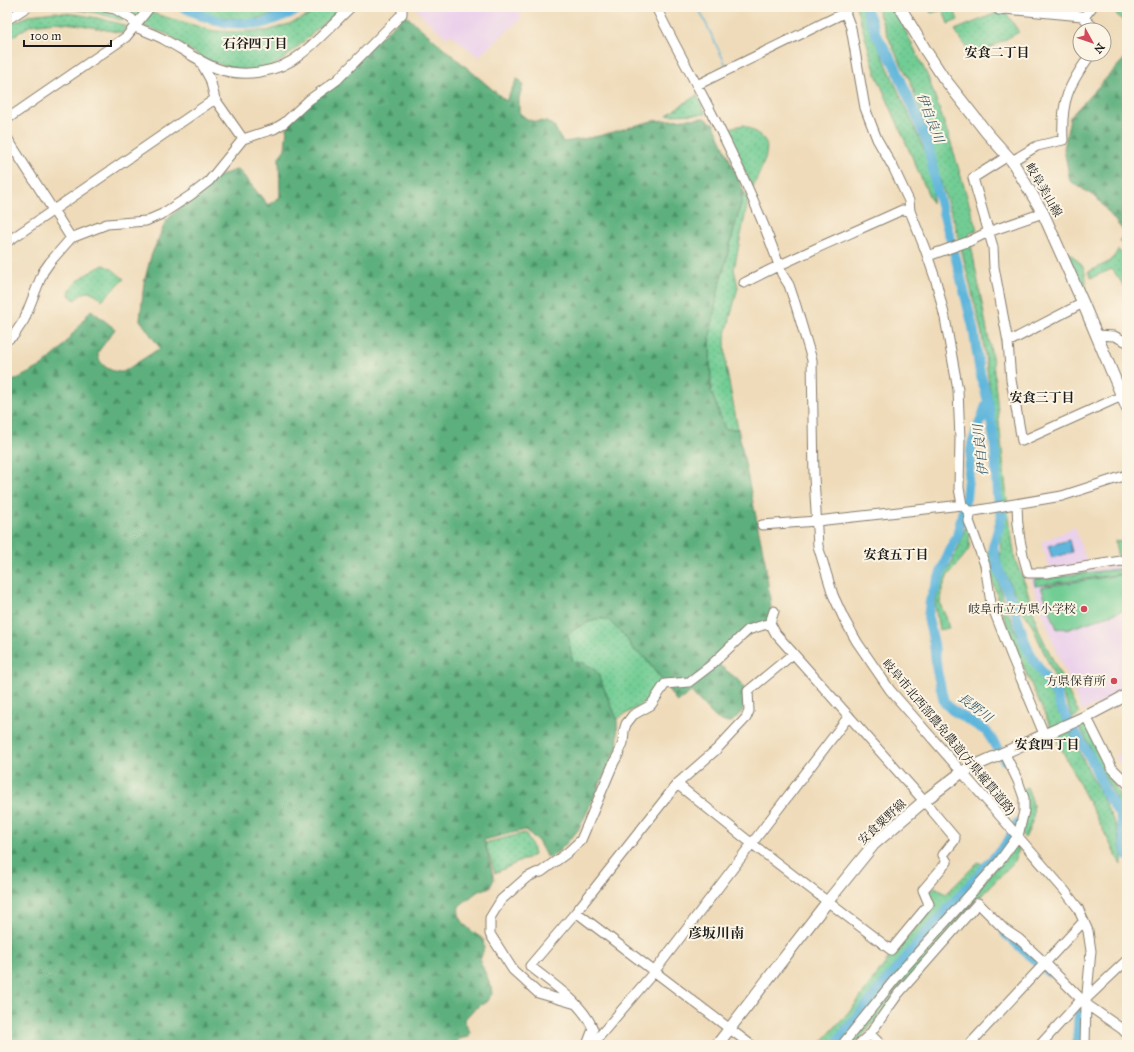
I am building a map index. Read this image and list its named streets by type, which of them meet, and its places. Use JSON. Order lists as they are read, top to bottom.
{
  "streets": {
    "main road": ["岐阜美山線", "安食粟野線"],
    "street": ["岐阜市北西部農免農道(方県縦貫道路)"]
  },
  "crossings": [
    ["岐阜市北西部農免農道(方県縦貫道路)", "安食粟野線"]
  ],
  "districts": [
    "石谷四丁目",
    "安食二丁目",
    "安食三丁目",
    "安食五丁目",
    "安食四丁目",
    "彦坂川南"
  ],
  "water": ["伊自良川", "長野川"],
  "places": ["岐阜市立方県小学校", "方県保育所"],
  "scale_bar": "100 m",
  "north": "bottom right"
}
